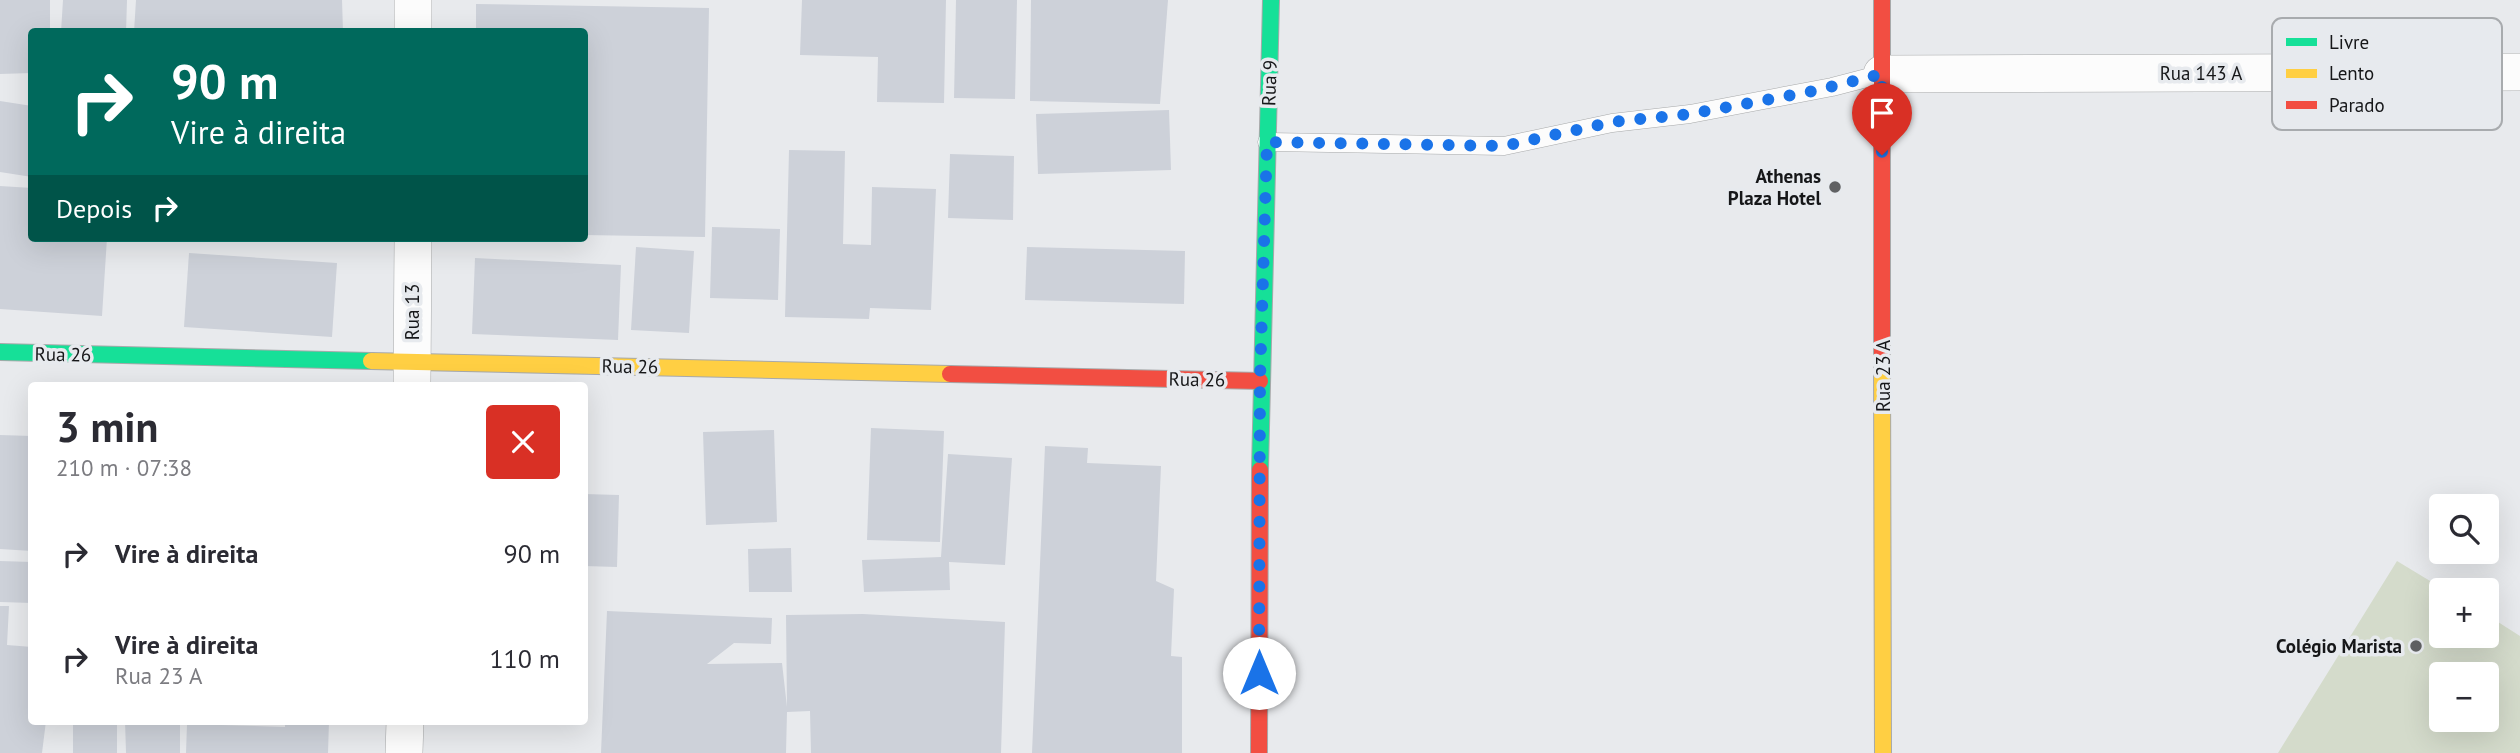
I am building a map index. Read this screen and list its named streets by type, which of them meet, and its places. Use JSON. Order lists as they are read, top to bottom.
{
  "streets": {
    "street": [
      "Rua 143 A",
      "Rua 9",
      "Rua 13",
      "Rua 26",
      "Rua 23 A"
    ]
  },
  "crossings": [
    ["Rua 143 A", "Rua 23 A"],
    ["Rua 9", "Rua 26"],
    ["Rua 13", "Rua 26"]
  ],
  "places": ["Athenas Plaza Hotel", "Colégio Marista"],
  "legend": ["Livre", "Lento", "Parado"],
  "page": {
    "turn": ["90 m", "Vire à direita"],
    "then": "Depois",
    "heading": ["3 min", "210 m · 07:38"],
    "map_buttons": ["+", "−"],
    "list": [
      {
        "name": "Vire à direita",
        "value": "90 m"
      },
      {
        "name": "Vire à direita",
        "note": "Rua 23 A",
        "value": "110 m"
      }
    ]
  }
}
